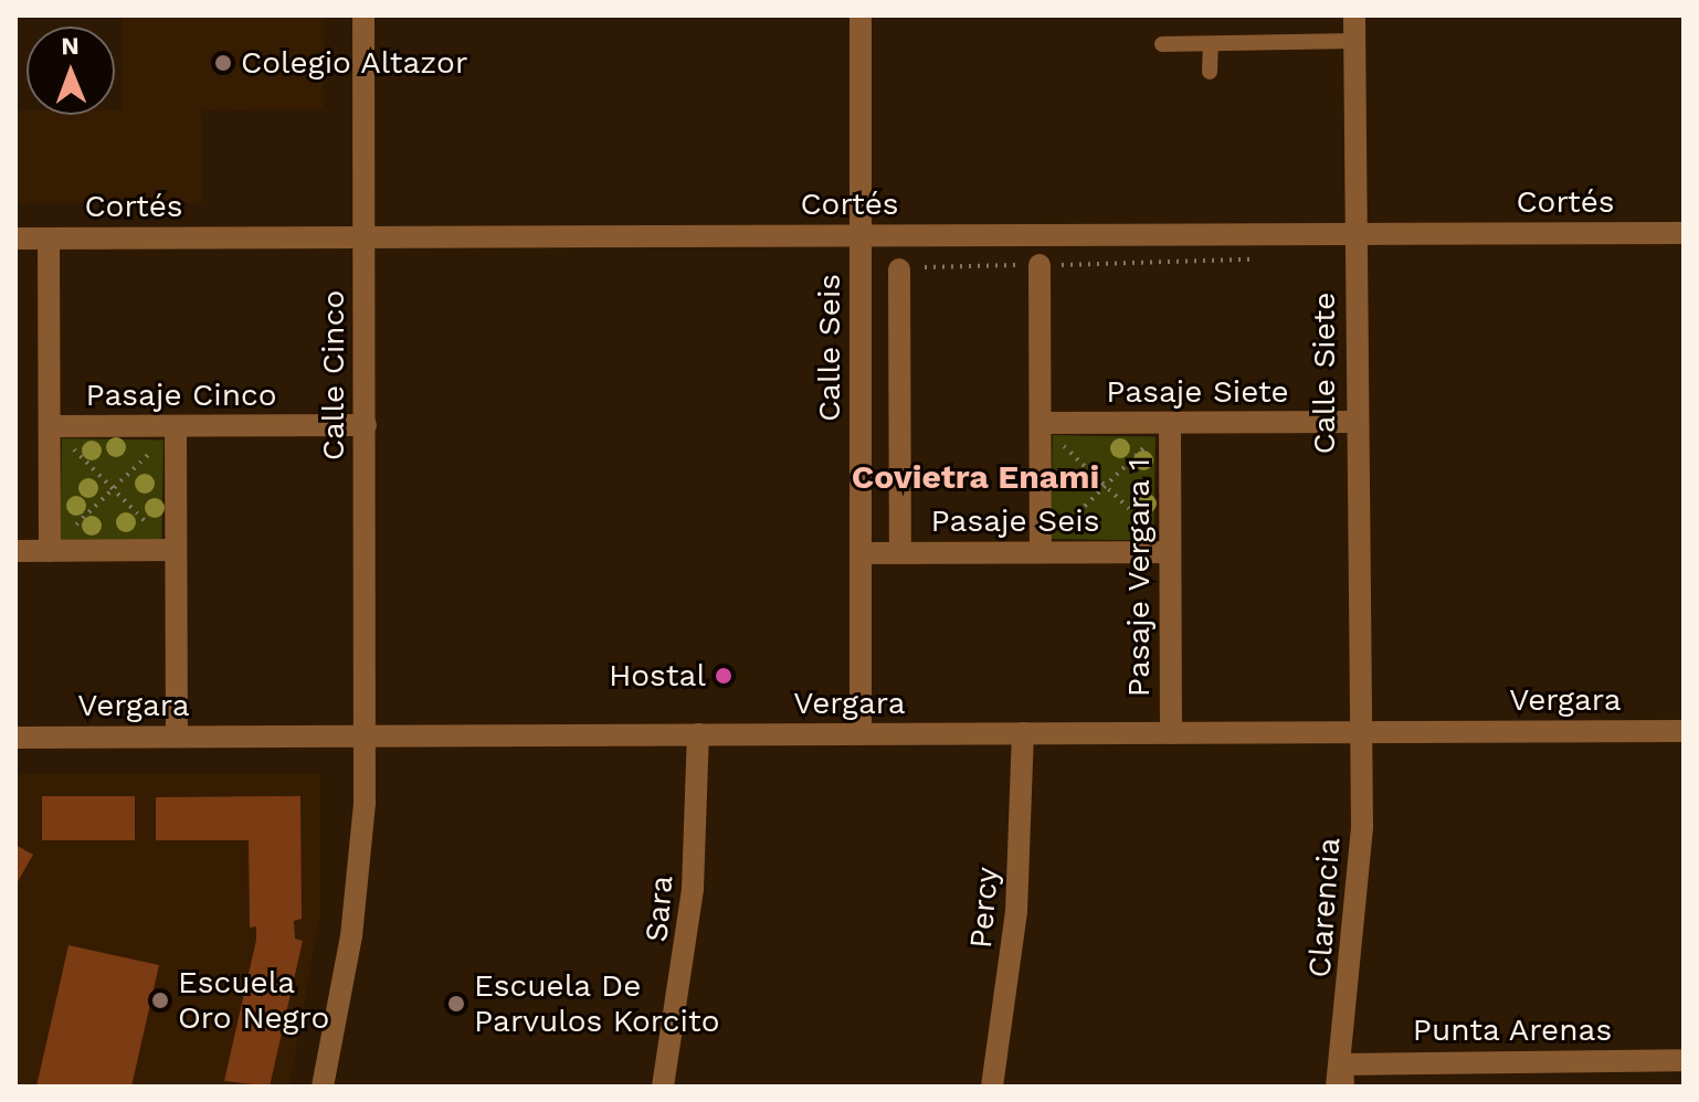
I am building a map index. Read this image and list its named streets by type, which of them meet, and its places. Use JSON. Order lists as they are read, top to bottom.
{
  "streets": {
    "street": [
      "Cortés",
      "Calle Seis",
      "Calle Siete",
      "Calle Cinco",
      "Pasaje Siete",
      "Pasaje Cinco",
      "Pasaje Seis",
      "Pasaje Vergara 1",
      "Vergara",
      "Percy",
      "Clarencia",
      "Sara",
      "Punta Arenas"
    ]
  },
  "crossings": [
    ["Cortés", "Calle Seis"],
    ["Cortés", "Calle Siete"],
    ["Cortés", "Calle Cinco"],
    ["Calle Seis", "Pasaje Seis"],
    ["Calle Seis", "Vergara"],
    ["Calle Siete", "Pasaje Siete"],
    ["Calle Siete", "Vergara"],
    ["Calle Siete", "Clarencia"],
    ["Calle Cinco", "Pasaje Cinco"],
    ["Calle Cinco", "Vergara"],
    ["Pasaje Siete", "Pasaje Vergara 1"],
    ["Pasaje Seis", "Pasaje Vergara 1"],
    ["Pasaje Vergara 1", "Vergara"],
    ["Vergara", "Percy"],
    ["Vergara", "Clarencia"],
    ["Vergara", "Sara"],
    ["Clarencia", "Punta Arenas"]
  ],
  "districts": ["Covietra Enami"],
  "places": [
    "Colegio Altazor",
    "Hostal",
    "Escuela Oro Negro",
    "Escuela De Parvulos Korcito"
  ],
  "north": "top"
}
